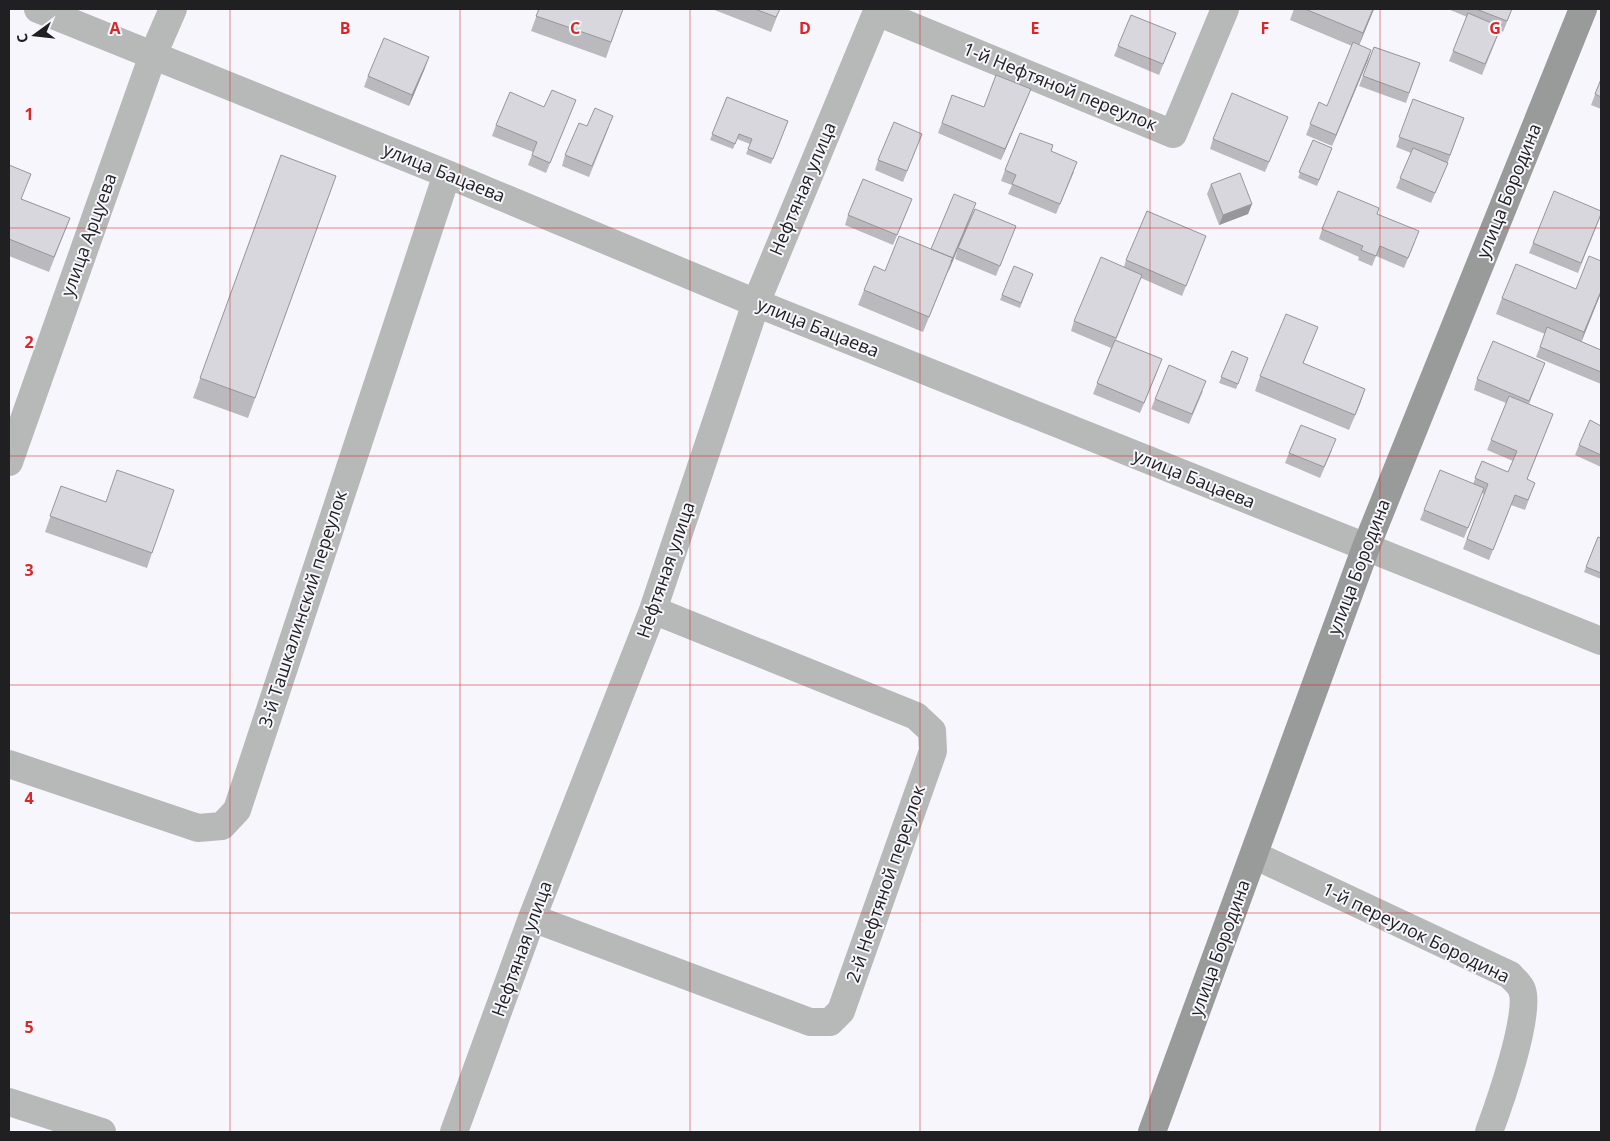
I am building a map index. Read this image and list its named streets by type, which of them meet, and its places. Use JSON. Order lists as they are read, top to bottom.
{
  "streets": {
    "street": [
      "1-й Нефтяной переулок",
      "улица Бацаева",
      "Нефтяная улица",
      "улица Бородина",
      "улица Арцуева",
      "3-й Ташкалинский переулок",
      "2-й Нефтяной переулок",
      "1-й переулок Бородина"
    ]
  },
  "crossings": [
    ["1-й Нефтяной переулок", "Нефтяная улица"],
    ["улица Бацаева", "Нефтяная улица"],
    ["улица Бацаева", "улица Бородина"],
    ["улица Бацаева", "улица Арцуева"],
    ["улица Бацаева", "3-й Ташкалинский переулок"],
    ["Нефтяная улица", "2-й Нефтяной переулок"],
    ["улица Бородина", "1-й переулок Бородина"]
  ],
  "north": "left",
  "grid": {
    "columns": [
      "A",
      "B",
      "C",
      "D",
      "E",
      "F",
      "G"
    ],
    "rows": [
      "1",
      "2",
      "3",
      "4",
      "5"
    ]
  }
}
